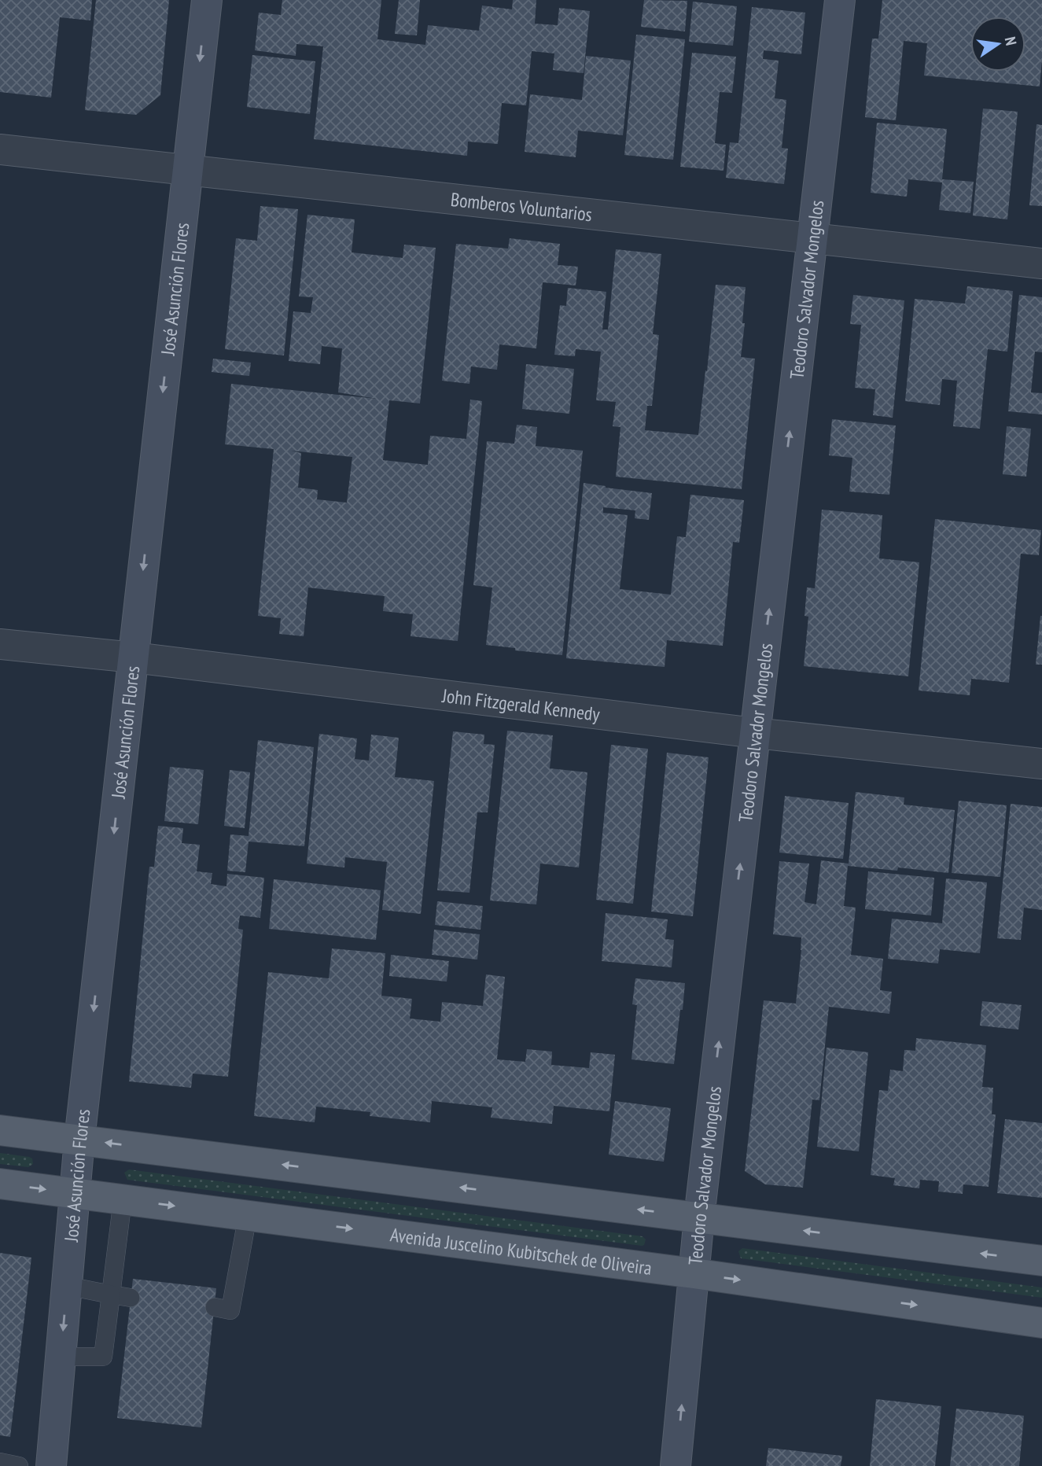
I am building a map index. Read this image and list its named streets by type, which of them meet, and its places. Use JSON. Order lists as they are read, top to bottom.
{
  "streets": {
    "main road": ["Avenida Juscelino Kubitschek de Oliveira"],
    "street": [
      "Bomberos Voluntarios",
      "José Asunción Flores",
      "Teodoro Salvador Mongelos",
      "John Fitzgerald Kennedy"
    ]
  },
  "crossings": [
    ["Bomberos Voluntarios", "José Asunción Flores"],
    ["Bomberos Voluntarios", "Teodoro Salvador Mongelos"],
    ["José Asunción Flores", "John Fitzgerald Kennedy"],
    ["José Asunción Flores", "Avenida Juscelino Kubitschek de Oliveira"],
    ["Teodoro Salvador Mongelos", "John Fitzgerald Kennedy"],
    ["Teodoro Salvador Mongelos", "Avenida Juscelino Kubitschek de Oliveira"]
  ],
  "one_way": ["José Asunción Flores", "Teodoro Salvador Mongelos"],
  "north": "right"
}
